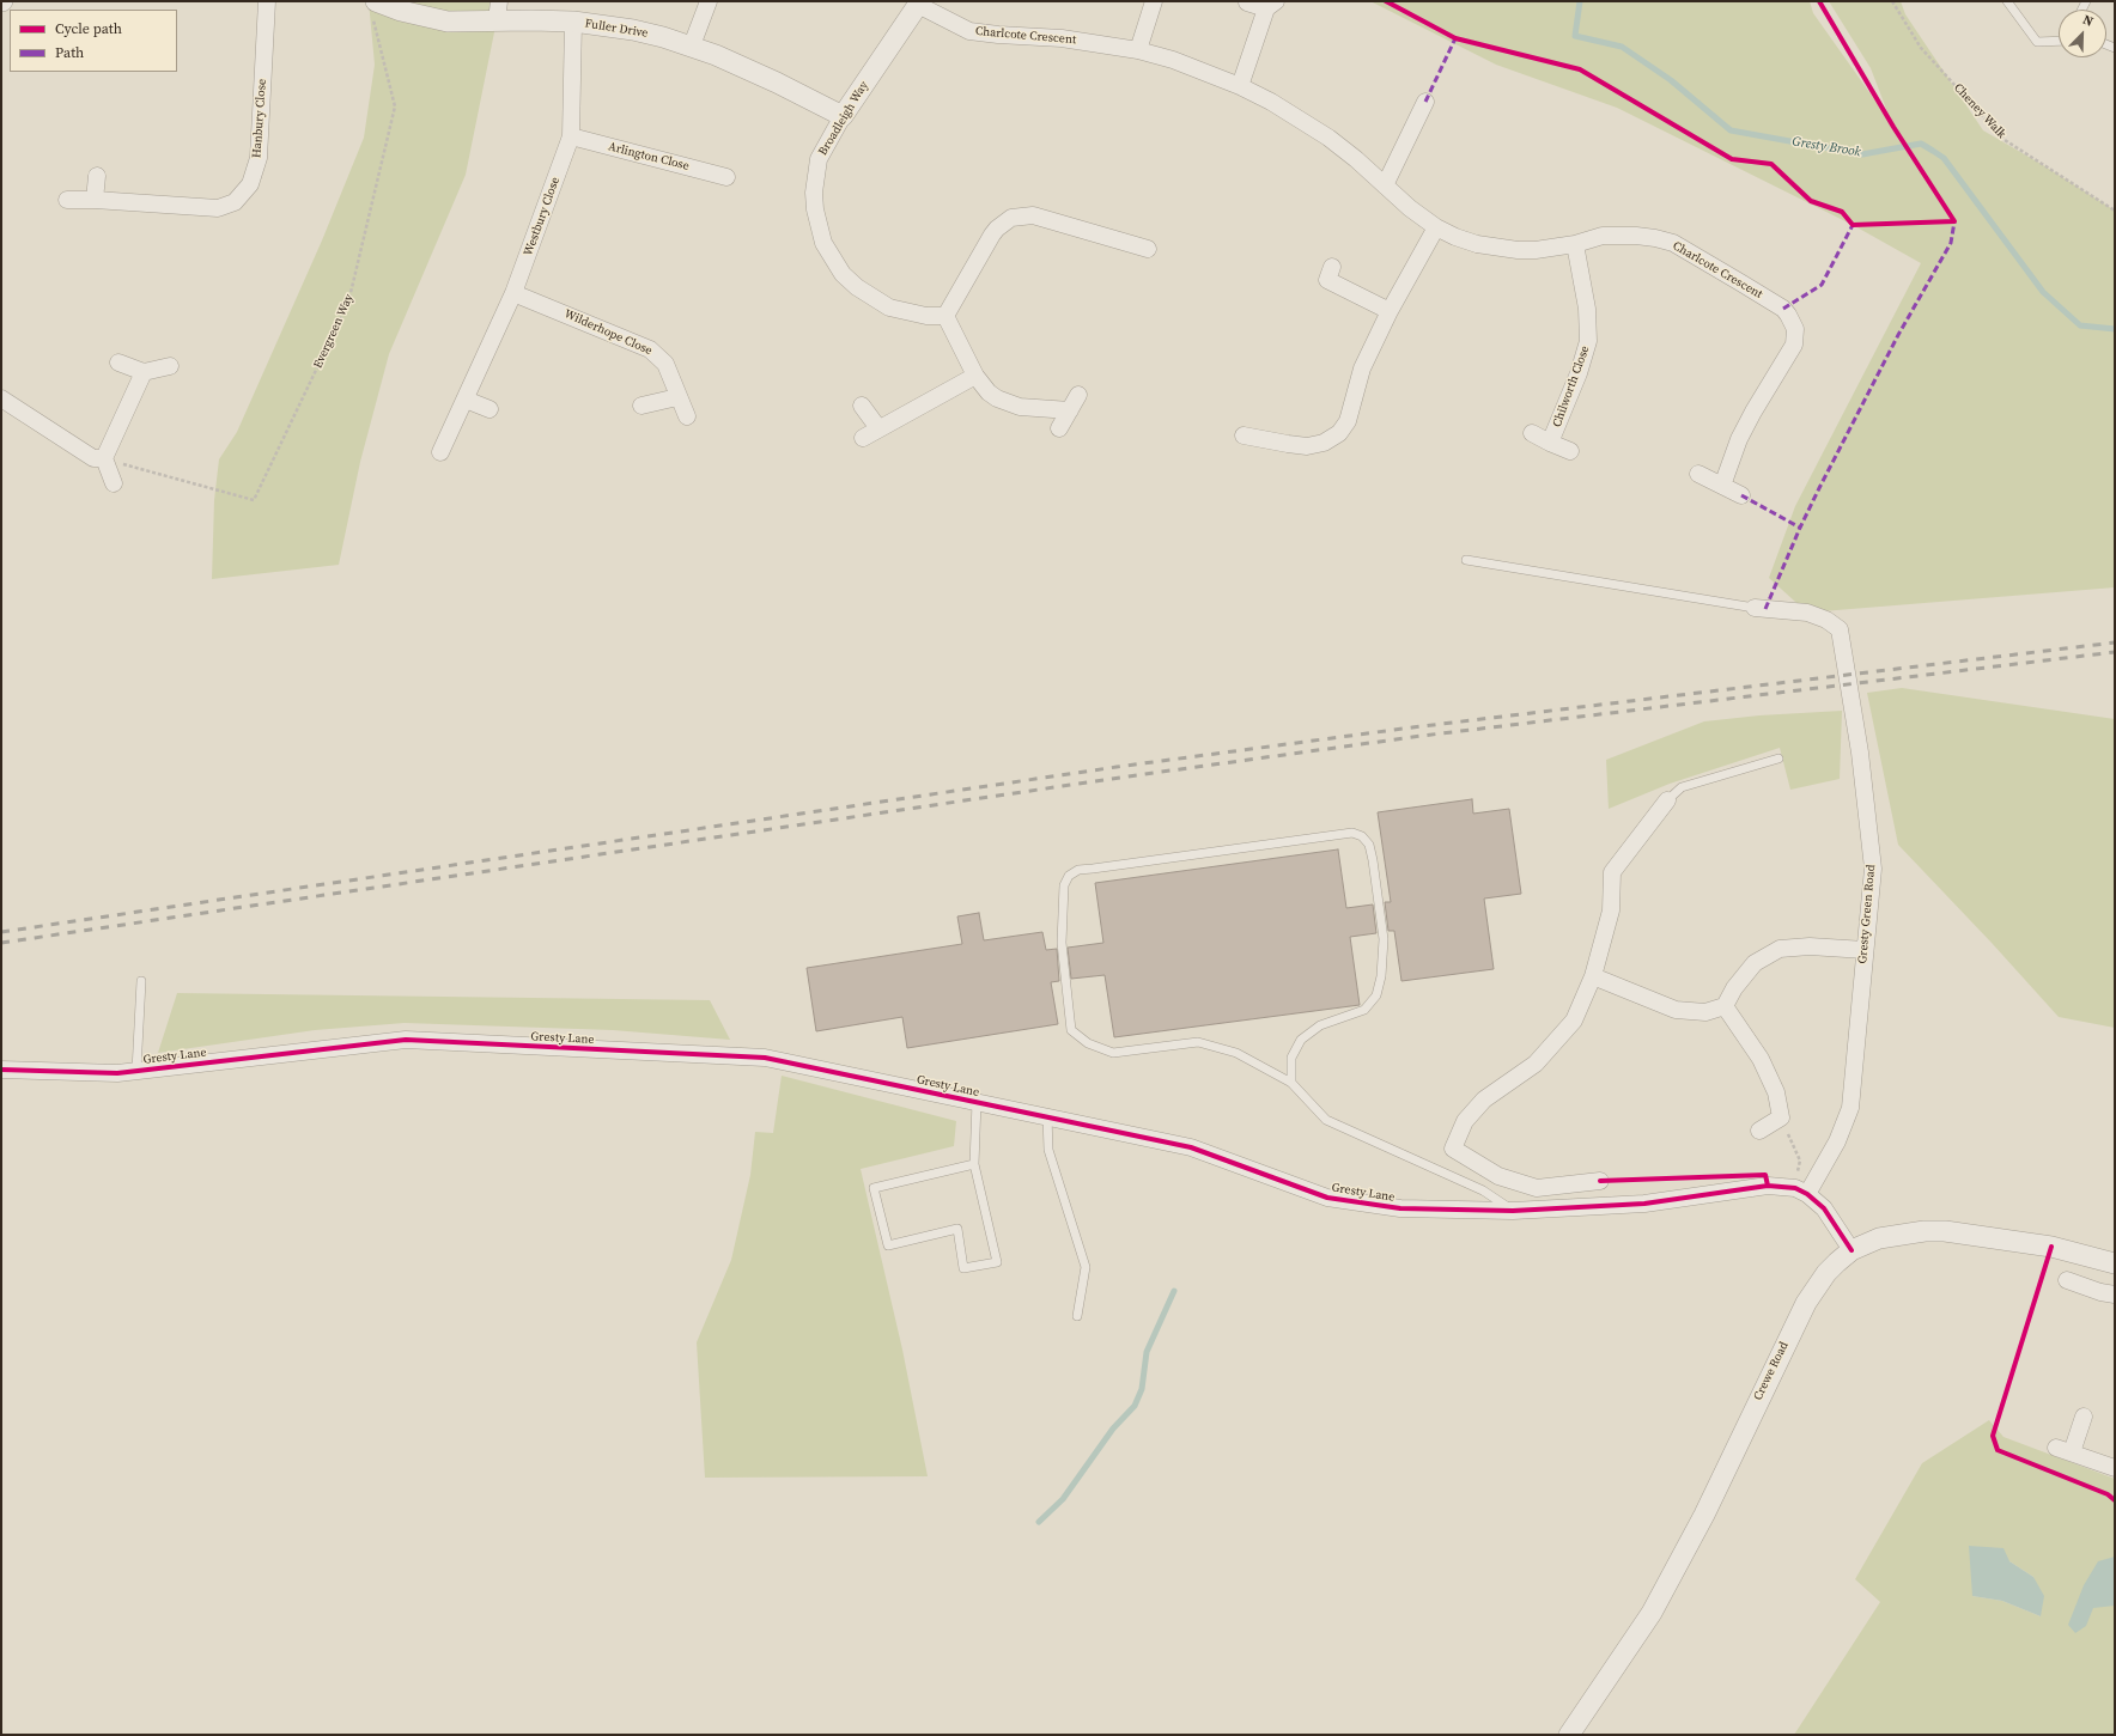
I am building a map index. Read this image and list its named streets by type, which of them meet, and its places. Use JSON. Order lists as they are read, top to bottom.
{
  "streets": {
    "street": [
      "Fuller Drive",
      "Charlcote Crescent",
      "Hanbury Close",
      "Broadleigh Way",
      "Arlington Close",
      "Westbury Close",
      "Wilderhope Close",
      "Chilworth Close",
      "Gresty Green Road",
      "Gresty Lane",
      "Crewe Road"
    ],
    "path": ["Cheney Walk", "Evergreen Way"]
  },
  "crossings": [
    ["Fuller Drive", "Broadleigh Way"],
    ["Fuller Drive", "Westbury Close"],
    ["Fuller Drive", "Evergreen Way"],
    ["Charlcote Crescent", "Broadleigh Way"],
    ["Charlcote Crescent", "Chilworth Close"],
    ["Arlington Close", "Westbury Close"],
    ["Westbury Close", "Wilderhope Close"],
    ["Gresty Green Road", "Gresty Lane"]
  ],
  "water": ["Gresty Brook"],
  "legend": ["Cycle path", "Path"],
  "north": "top right"
}
